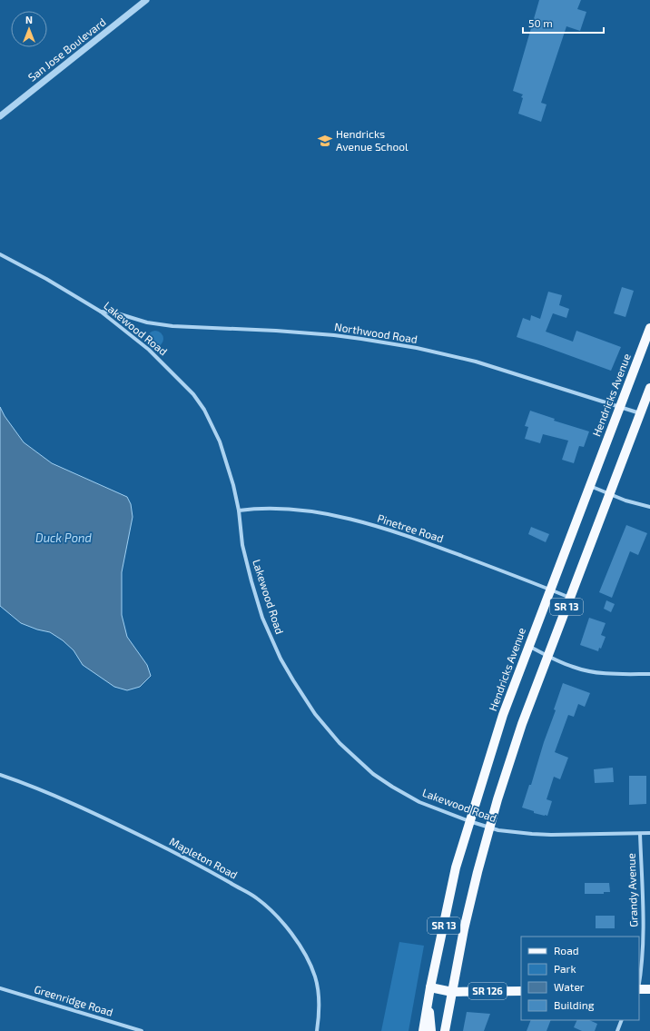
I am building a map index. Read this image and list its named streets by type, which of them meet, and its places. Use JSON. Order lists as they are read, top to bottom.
{
  "streets": {
    "main road": ["Hendricks Avenue", "SR 13", "SR 126"],
    "street": [
      "San Jose Boulevard",
      "Lakewood Road",
      "Northwood Road",
      "Pinetree Road",
      "Mapleton Road",
      "Grandy Avenue",
      "Greenridge Road"
    ]
  },
  "crossings": [
    ["Lakewood Road", "Northwood Road"],
    ["Lakewood Road", "Hendricks Avenue"],
    ["Lakewood Road", "Pinetree Road"],
    ["Lakewood Road", "SR 13"],
    ["Lakewood Road", "Grandy Avenue"],
    ["Northwood Road", "Hendricks Avenue"],
    ["Northwood Road", "SR 13"],
    ["Hendricks Avenue", "Pinetree Road"],
    ["Hendricks Avenue", "SR 126"],
    ["Pinetree Road", "SR 13"],
    ["SR 13", "SR 126"]
  ],
  "water": ["Duck Pond"],
  "places": {
    "school or university": ["Hendricks Avenue School"]
  },
  "legend": [
    "Road",
    "Park",
    "Water",
    "Building"
  ],
  "scale_bar": "50 m",
  "north": "top"
}
